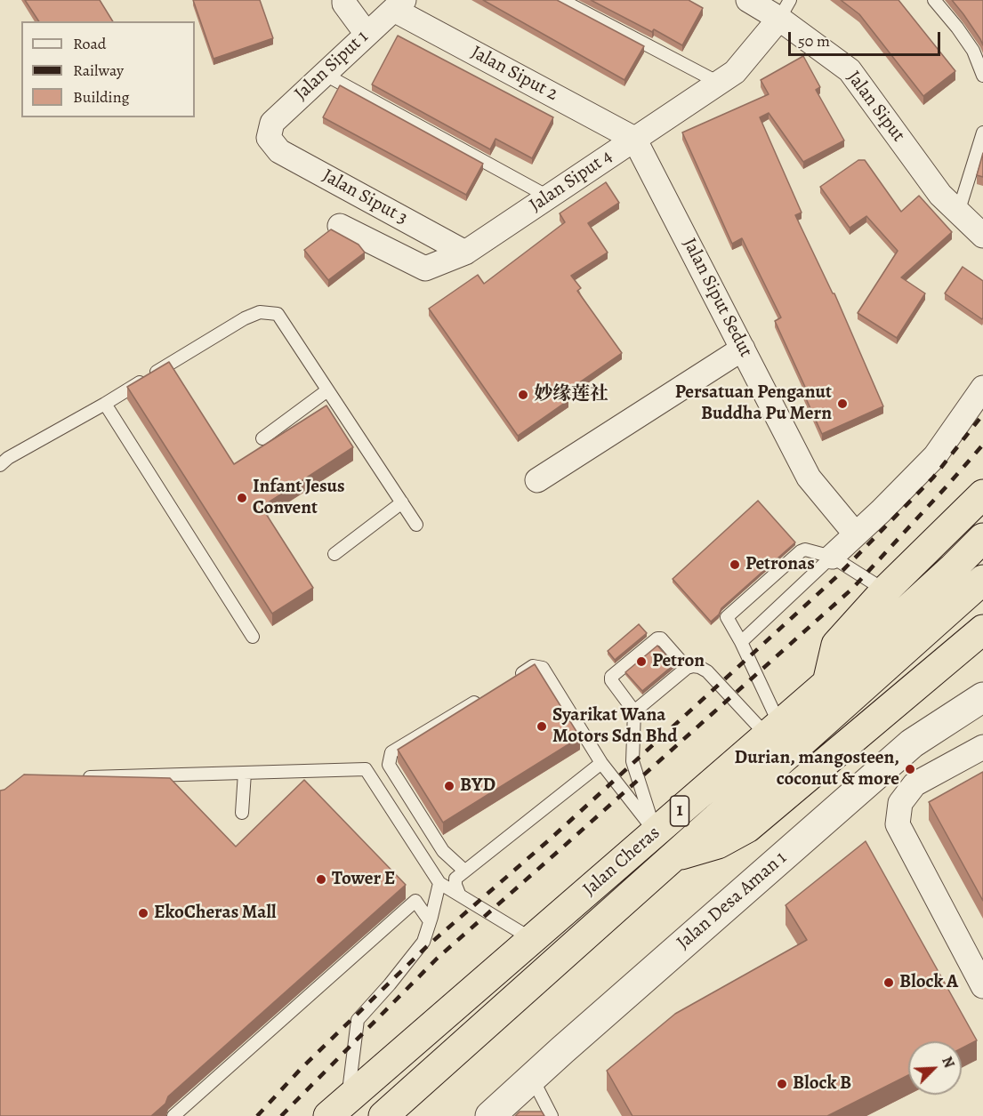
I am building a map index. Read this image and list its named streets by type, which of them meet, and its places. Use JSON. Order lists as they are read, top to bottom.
{
  "streets": {
    "highway": ["1", "Jalan Cheras"],
    "street": [
      "Jalan Siput 1",
      "Jalan Siput 2",
      "Jalan Siput",
      "Jalan Siput 4",
      "Jalan Siput 3",
      "Jalan Siput Sedut",
      "Jalan Desa Aman 1"
    ]
  },
  "crossings": [
    ["Jalan Siput 1", "Jalan Siput 2"],
    ["Jalan Siput 1", "Jalan Siput 3"],
    ["Jalan Siput 2", "Jalan Siput 4"],
    ["Jalan Siput 2", "Jalan Siput Sedut"],
    ["Jalan Siput", "Jalan Siput 4"],
    ["Jalan Siput 4", "Jalan Siput 3"],
    ["Jalan Siput 4", "Jalan Siput Sedut"]
  ],
  "places": [
    "妙缘莲社",
    "Persatuan Penganut Buddha Pu Mern",
    "Infant Jesus Convent",
    "Petronas",
    "Petron",
    "Syarikat Wana Motors Sdn Bhd",
    "Durian, mangosteen, coconut & more",
    "BYD",
    "Tower E",
    "EkoCheras Mall",
    "Block A",
    "Block B"
  ],
  "legend": ["Road", "Railway", "Building"],
  "scale_bar": "50 m",
  "north": "top right"
}
